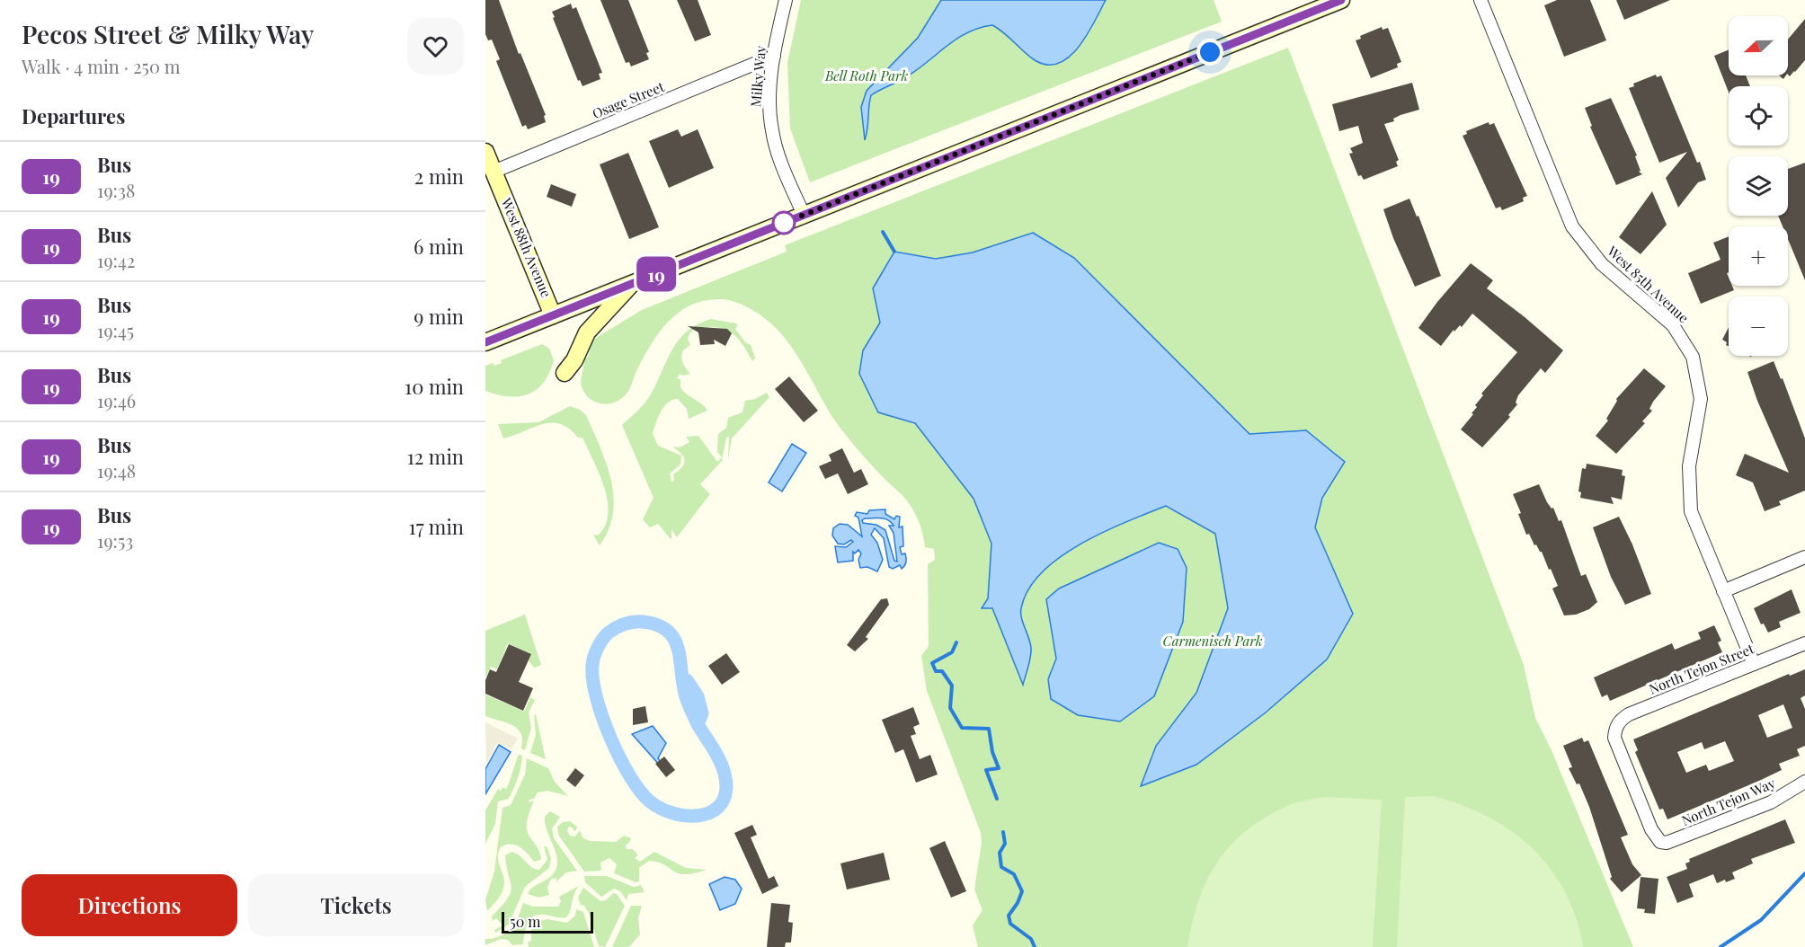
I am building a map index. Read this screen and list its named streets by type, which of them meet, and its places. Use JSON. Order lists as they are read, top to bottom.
{
  "streets": {
    "main road": ["West 88th Avenue"],
    "street": [
      "Milky Way",
      "Osage Street",
      "West 85th Avenue",
      "North Tejon Street",
      "North Tejon Way"
    ]
  },
  "crossings": [
    ["Milky Way", "Osage Street"],
    ["Osage Street", "West 88th Avenue"],
    ["West 85th Avenue", "North Tejon Street"],
    ["North Tejon Street", "North Tejon Way"]
  ],
  "parks": ["Bell Roth Park", "Carmenisch Park"],
  "lines": ["bus line 19"],
  "scale_bar": "50 m",
  "north": "left",
  "page": {
    "heading": [
      ["Pecos Street & Milky Way", "Walk · 4 min · 250 m"],
      "Departures"
    ],
    "on_map": "19",
    "map_buttons": ["+", "−"],
    "list": [
      {
        "mark": "19",
        "name": "Bus",
        "note": "19:38",
        "value": "2 min"
      },
      {
        "mark": "19",
        "name": "Bus",
        "note": "19:42",
        "value": "6 min"
      },
      {
        "mark": "19",
        "name": "Bus",
        "note": "19:45",
        "value": "9 min"
      },
      {
        "mark": "19",
        "name": "Bus",
        "note": "19:46",
        "value": "10 min"
      },
      {
        "mark": "19",
        "name": "Bus",
        "note": "19:48",
        "value": "12 min"
      },
      {
        "mark": "19",
        "name": "Bus",
        "note": "19:53",
        "value": "17 min"
      }
    ],
    "buttons": ["Directions", "Tickets"],
    "scale": "50 m"
  }
}
